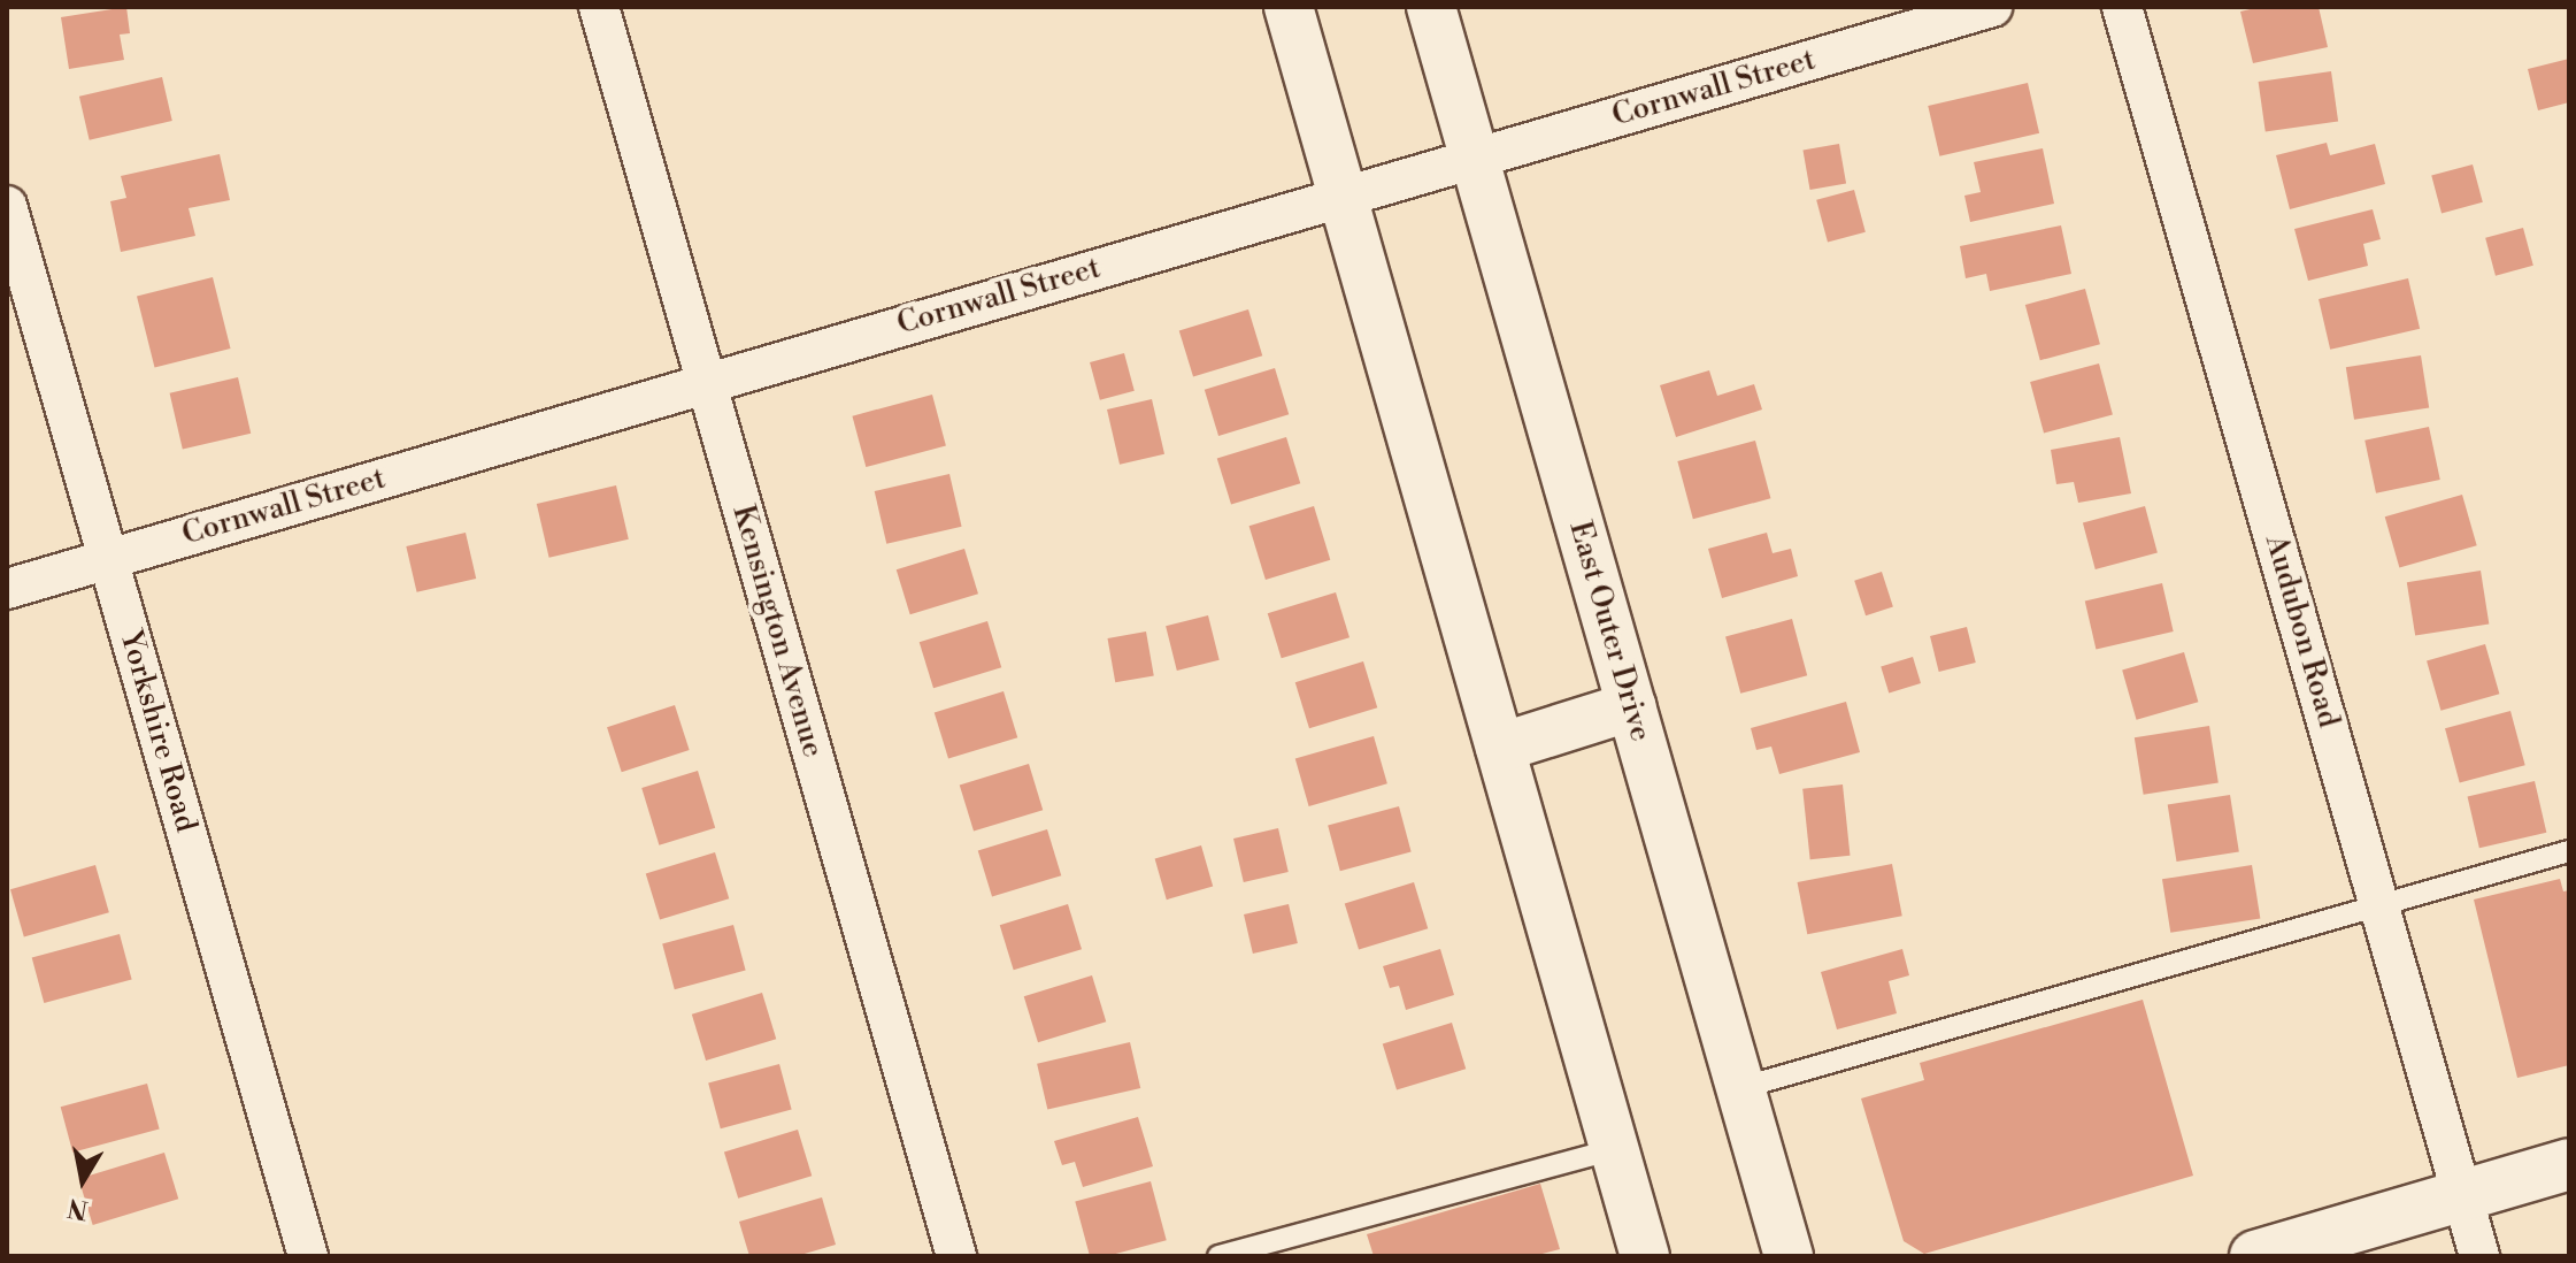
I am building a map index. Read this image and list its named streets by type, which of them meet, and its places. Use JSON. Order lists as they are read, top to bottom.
{
  "streets": {
    "street": [
      "Cornwall Street",
      "Kensington Avenue",
      "East Outer Drive",
      "Audubon Road",
      "Yorkshire Road"
    ]
  },
  "crossings": [
    ["Cornwall Street", "Kensington Avenue"],
    ["Cornwall Street", "East Outer Drive"],
    ["Cornwall Street", "Yorkshire Road"]
  ],
  "north": "bottom"
}
